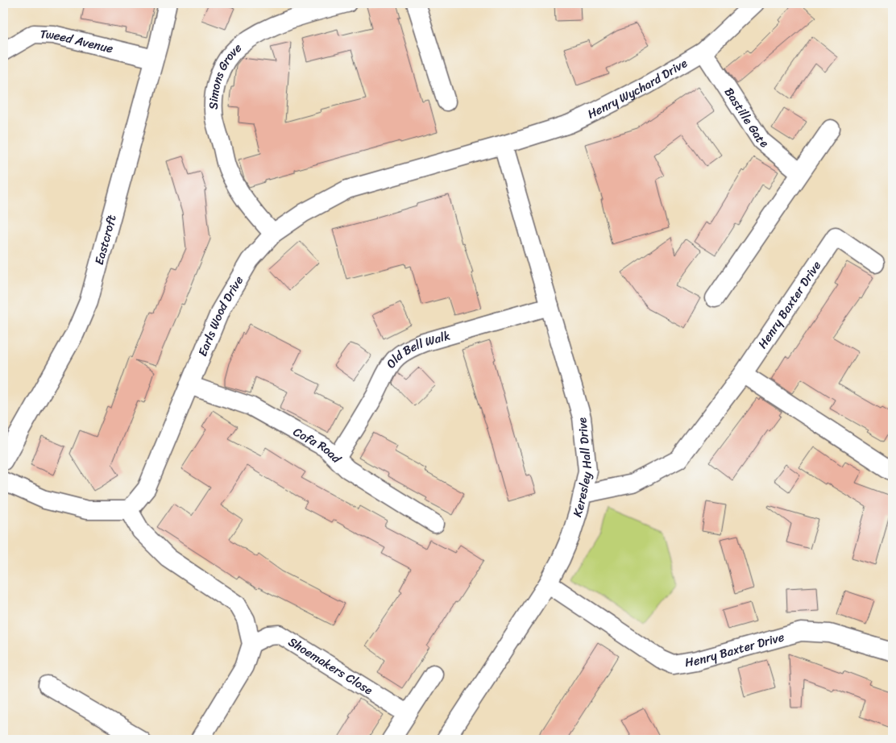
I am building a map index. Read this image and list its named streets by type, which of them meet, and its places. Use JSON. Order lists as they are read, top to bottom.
{
  "streets": {
    "street": [
      "Tweed Avenue",
      "Simons Grove",
      "Henry Wychard Drive",
      "Bastille Gate",
      "Eastcroft",
      "Henry Baxter Drive",
      "Earls Wood Drive",
      "Old Bell Walk",
      "Cofa Road",
      "Keresley Hall Drive",
      "Shoemakers Close"
    ]
  },
  "crossings": [
    ["Tweed Avenue", "Eastcroft"],
    ["Simons Grove", "Earls Wood Drive"],
    ["Henry Wychard Drive", "Bastille Gate"],
    ["Henry Wychard Drive", "Earls Wood Drive"],
    ["Henry Wychard Drive", "Keresley Hall Drive"],
    ["Henry Baxter Drive", "Keresley Hall Drive"],
    ["Earls Wood Drive", "Cofa Road"],
    ["Earls Wood Drive", "Keresley Hall Drive"],
    ["Old Bell Walk", "Cofa Road"],
    ["Old Bell Walk", "Keresley Hall Drive"]
  ]
}
